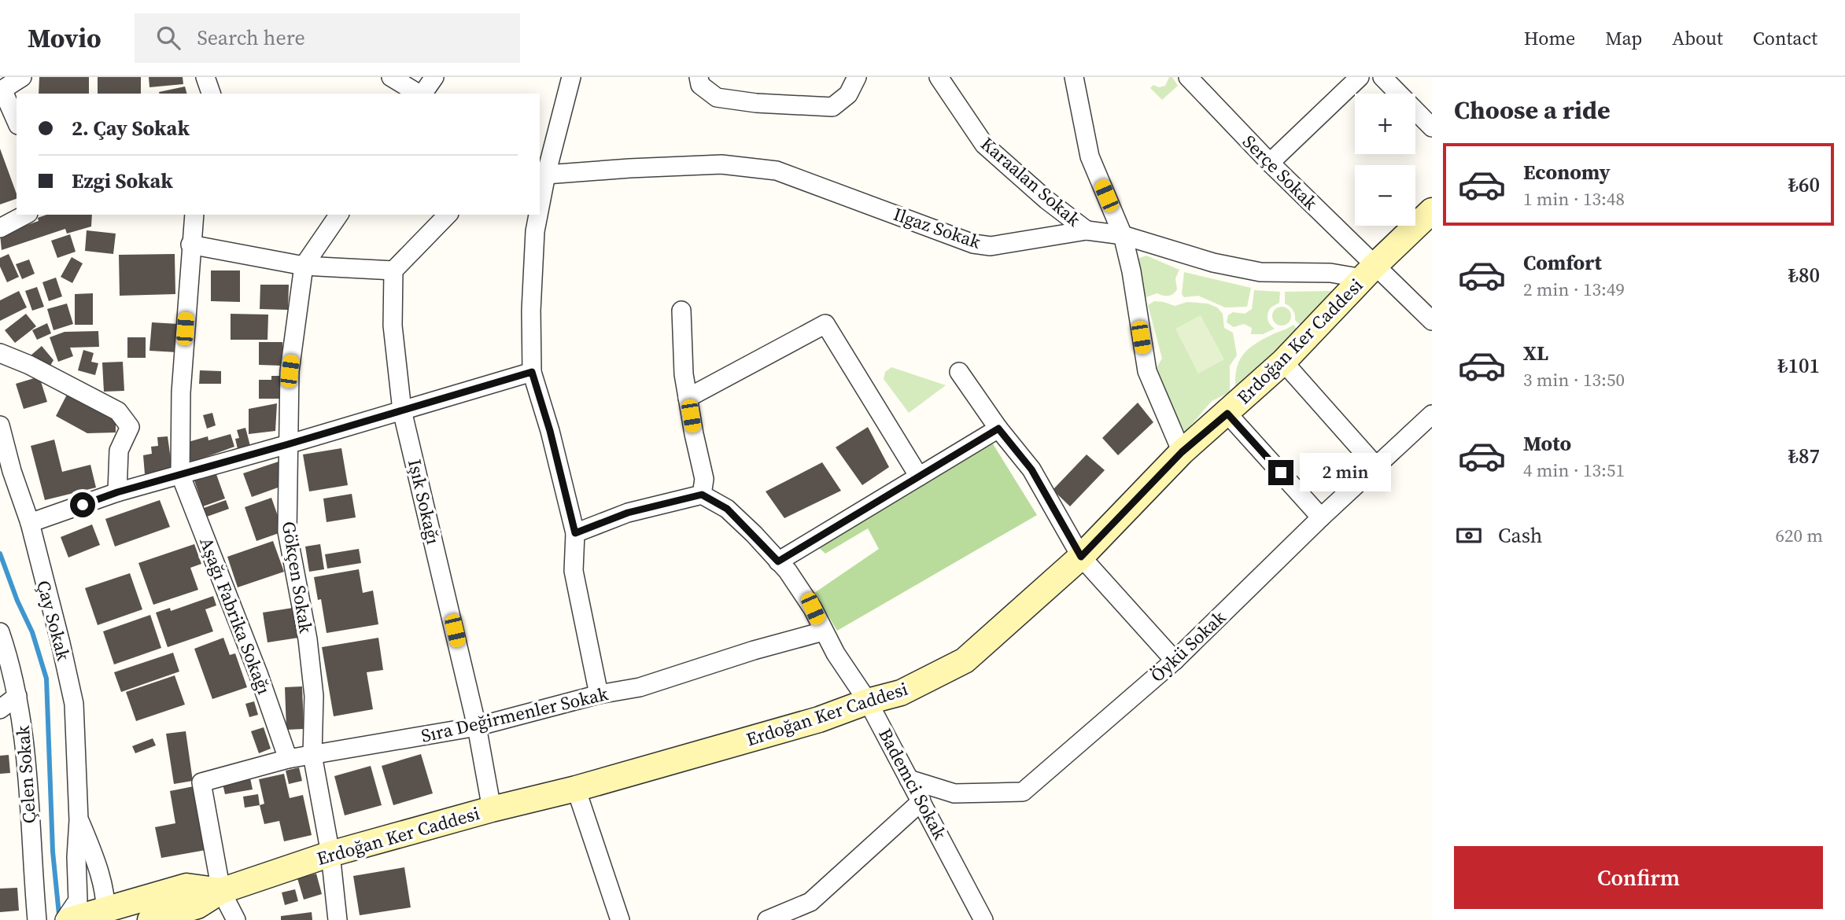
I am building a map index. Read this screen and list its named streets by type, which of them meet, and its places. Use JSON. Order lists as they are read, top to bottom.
{
  "streets": {
    "main road": ["Erdoğan Ker Caddesi"],
    "street": [
      "Serçe Sokak",
      "Karaalan Sokak",
      "Ilgaz Sokak",
      "Işık Sokağı",
      "Gökçen Sokak",
      "Aşağı Fabrika Sokağı",
      "Çay Sokak",
      "Öykü Sokak",
      "Sıra Değirmenler Sokak",
      "Çelen Sokak",
      "Bademci Sokak"
    ]
  },
  "crossings": [
    ["Serçe Sokak", "Ilgaz Sokak"],
    ["Serçe Sokak", "Erdoğan Ker Caddesi"],
    ["Karaalan Sokak", "Ilgaz Sokak"],
    ["Ilgaz Sokak", "Erdoğan Ker Caddesi"],
    ["Erdoğan Ker Caddesi", "Işık Sokağı"],
    ["Erdoğan Ker Caddesi", "Gökçen Sokak"],
    ["Erdoğan Ker Caddesi", "Sıra Değirmenler Sokak"],
    ["Erdoğan Ker Caddesi", "Bademci Sokak"],
    ["Işık Sokağı", "Sıra Değirmenler Sokak"],
    ["Gökçen Sokak", "Sıra Değirmenler Sokak"],
    ["Aşağı Fabrika Sokağı", "Sıra Değirmenler Sokak"],
    ["Öykü Sokak", "Bademci Sokak"],
    ["Sıra Değirmenler Sokak", "Bademci Sokak"]
  ],
  "page": {
    "header": "Movio",
    "search": "Search here",
    "nav": [
      "Home",
      "Map",
      "About",
      "Contact"
    ],
    "heading": "Choose a ride",
    "map_buttons": ["+", "−"],
    "banner": ["2. Çay Sokak", "Ezgi Sokak"],
    "list": [
      {
        "name": "Economy",
        "note": "1 min · 13:48",
        "value": "₺60"
      },
      {
        "name": "Comfort",
        "note": "2 min · 13:49",
        "value": "₺80"
      },
      {
        "name": "XL",
        "note": "3 min · 13:50",
        "value": "₺101"
      },
      {
        "name": "Moto",
        "note": "4 min · 13:51",
        "value": "₺87"
      }
    ],
    "bubble": "2 min",
    "pay": ["Cash", "620 m"],
    "buttons": "Confirm"
  }
}
